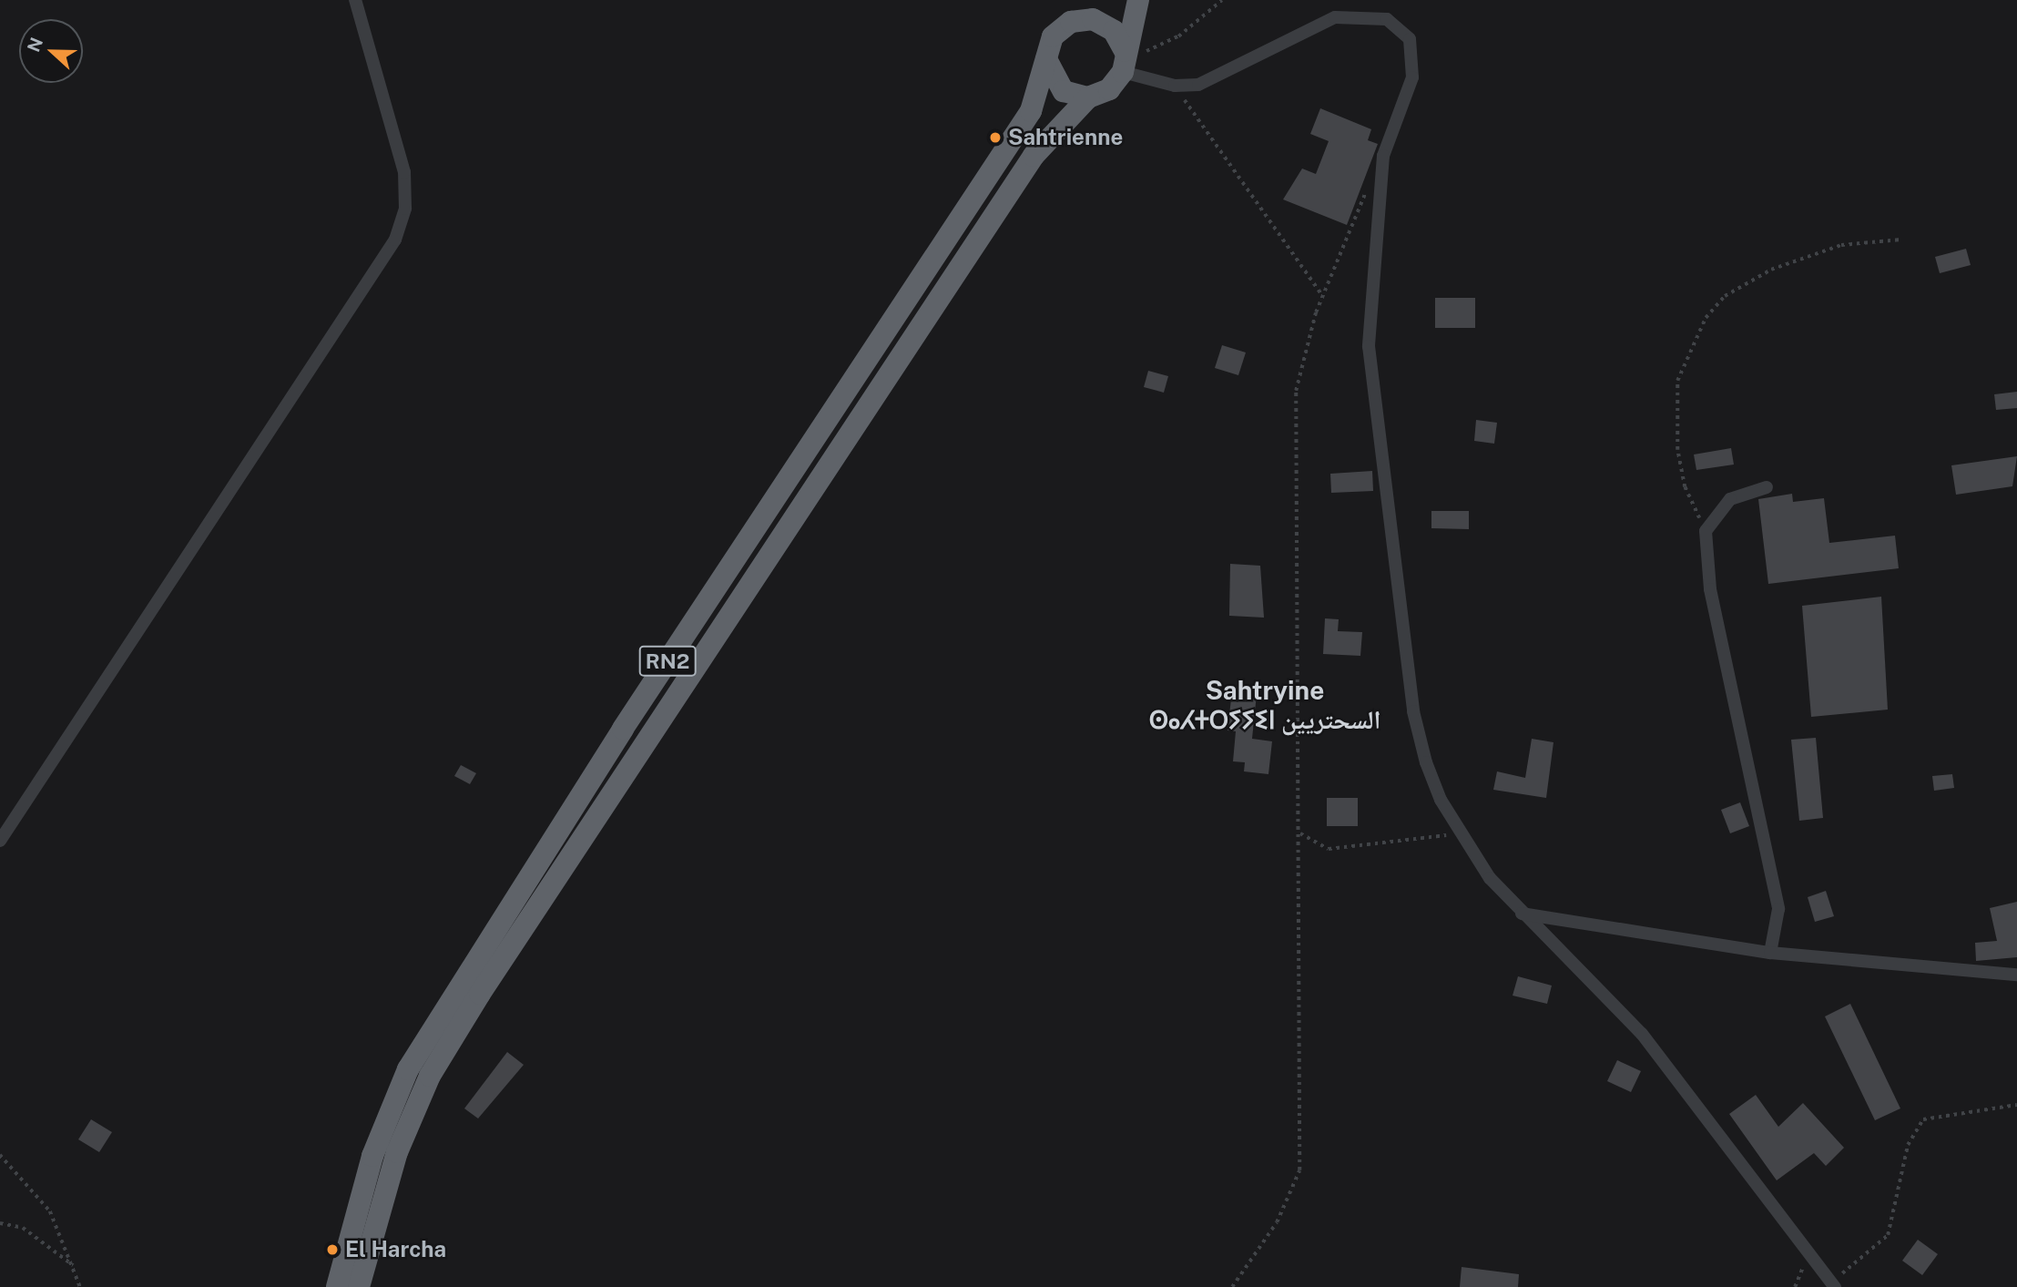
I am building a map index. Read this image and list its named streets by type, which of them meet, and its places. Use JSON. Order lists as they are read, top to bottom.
{
  "streets": {
    "highway": ["RN2"]
  },
  "districts": ["Sahtryine ⵙⴰⵃⵜⵔⵢⵢⵉⵏ السحتريين"],
  "places": ["Sahtrienne", "El Harcha"],
  "north": "left"
}
